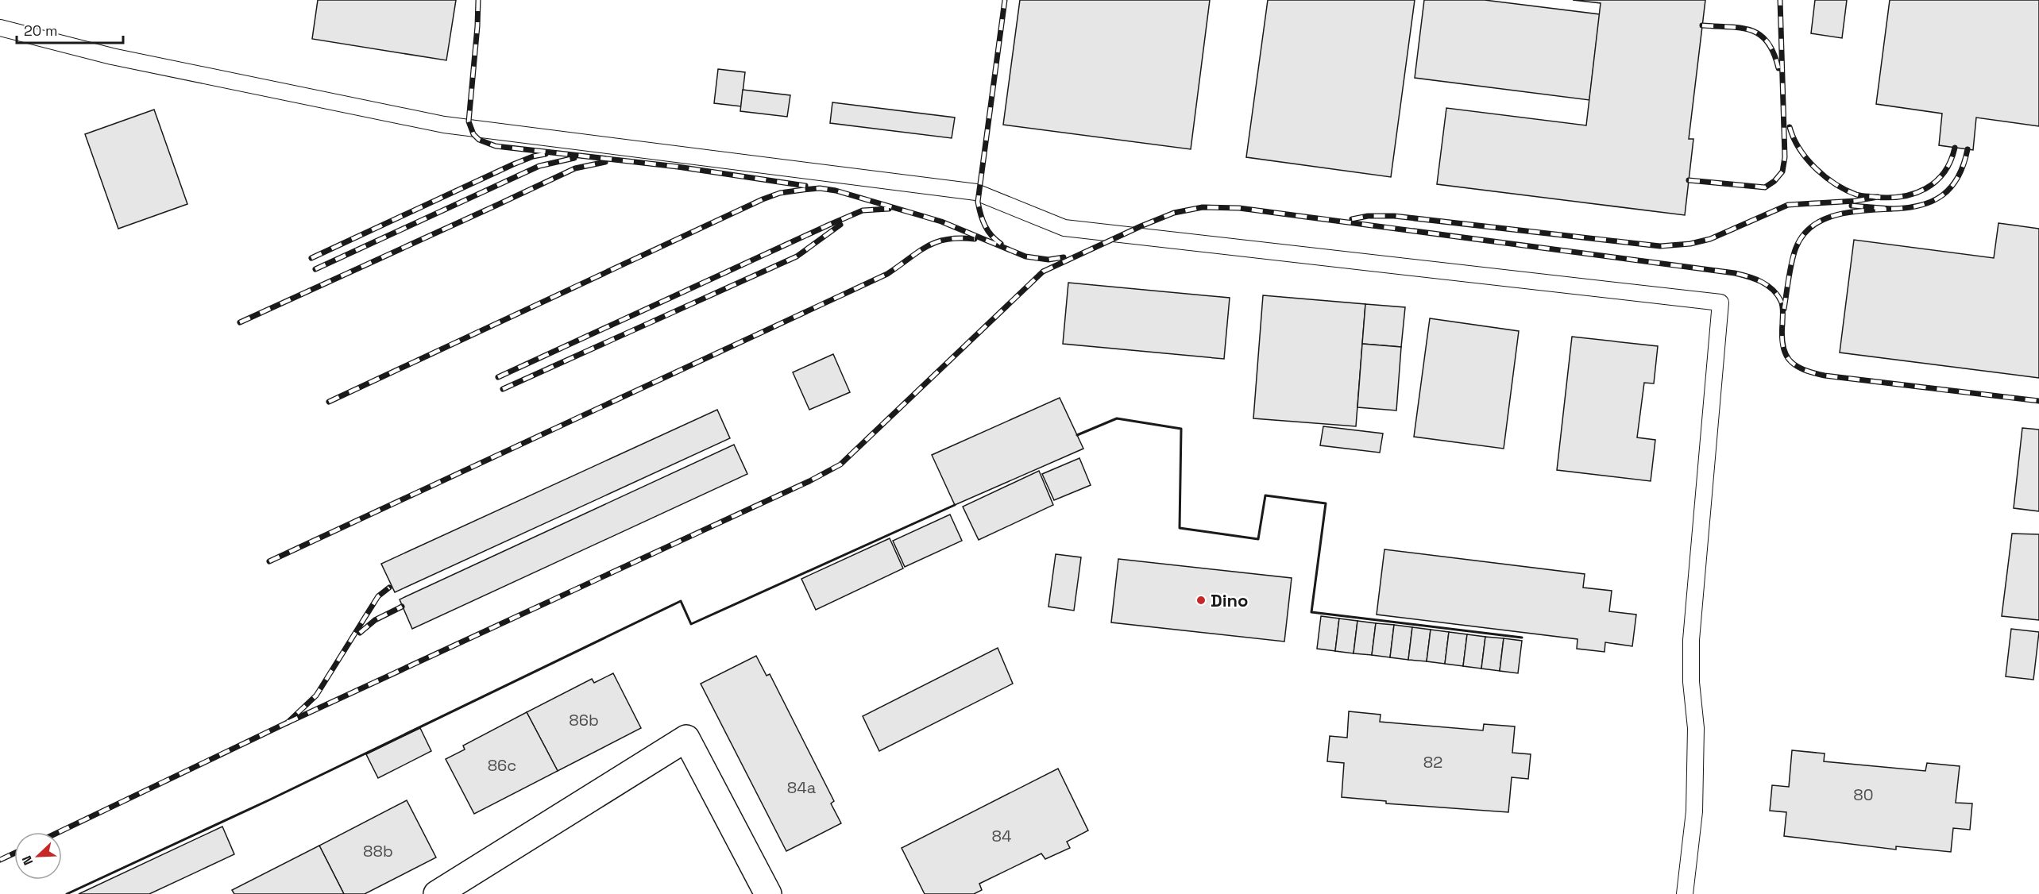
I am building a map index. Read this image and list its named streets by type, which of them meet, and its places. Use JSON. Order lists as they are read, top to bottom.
{
  "places": ["Dino"],
  "house_numbers": [
    "86b",
    "82",
    "86c",
    "84a",
    "80",
    "84",
    "88b"
  ],
  "scale_bar": "20 m",
  "north": "bottom left"
}
